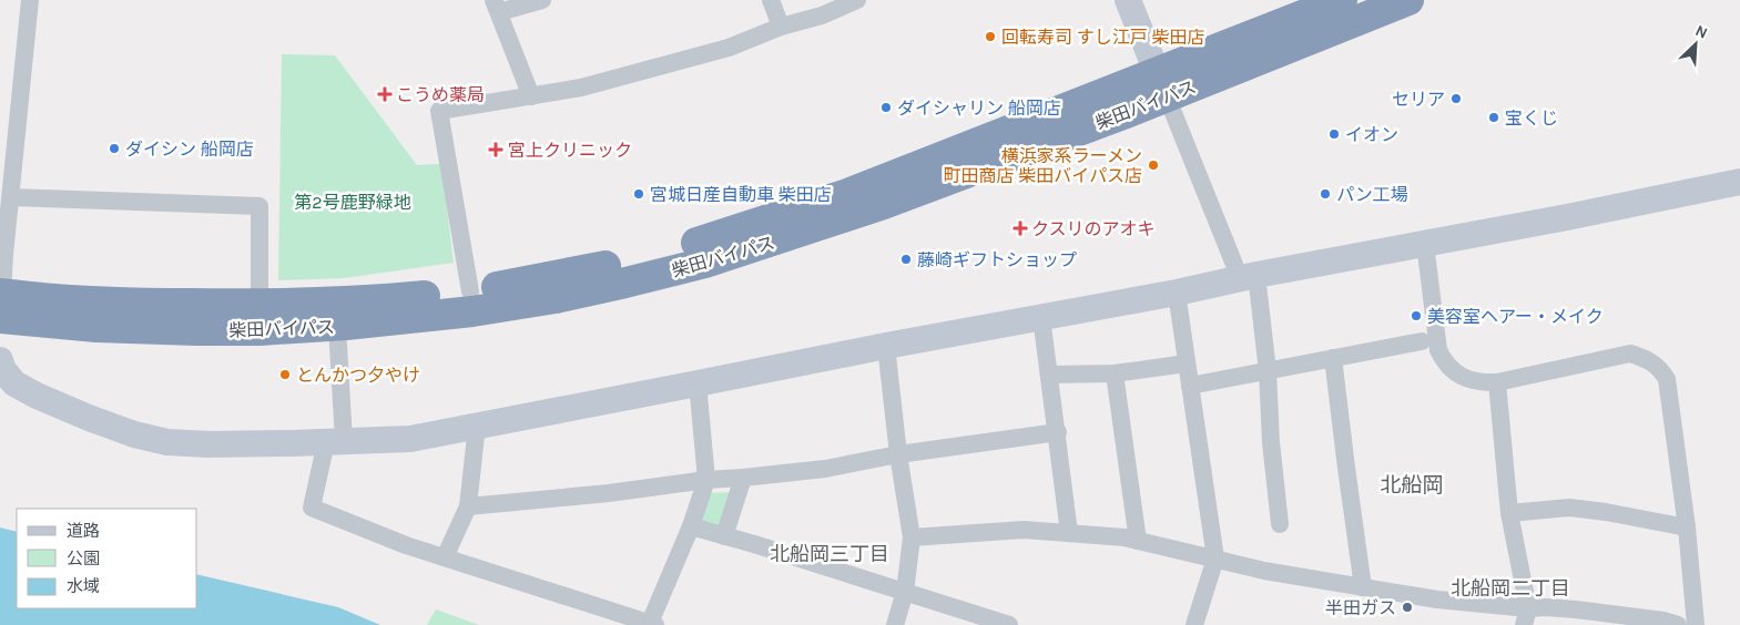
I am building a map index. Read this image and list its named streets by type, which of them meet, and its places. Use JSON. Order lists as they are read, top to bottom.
{
  "streets": {
    "highway": ["柴田バイパス"]
  },
  "districts": ["北船岡", "北船岡三丁目", "北船岡二丁目"],
  "parks": ["第2号鹿野緑地"],
  "places": {
    "other": [
      "回転寿司 すし江戸 柴田店",
      "セリア",
      "ダイシャリン 船岡店",
      "宝くじ",
      "イオン",
      "ダイシン 船岡店",
      "横浜家系ラーメン 町田商店 柴田バイパス店",
      "宮城日産自動車 柴田店",
      "パン工場",
      "藤崎ギフトショップ",
      "美容室ヘアー・メイク",
      "とんかつ夕やけ",
      "半田ガス"
    ],
    "health": ["こうめ薬局", "宮上クリニック", "クスリのアオキ"]
  },
  "legend": ["道路", "公園", "水域"],
  "north": "top right"
}
